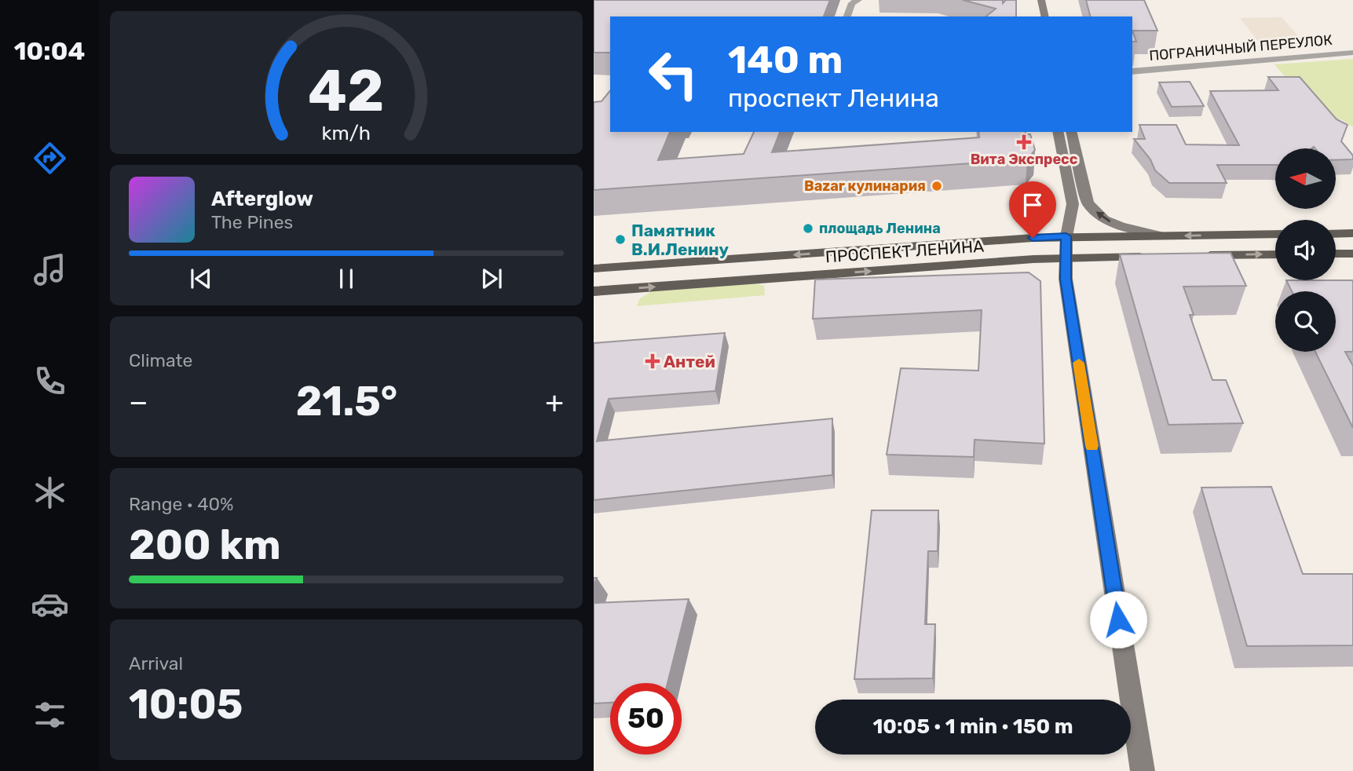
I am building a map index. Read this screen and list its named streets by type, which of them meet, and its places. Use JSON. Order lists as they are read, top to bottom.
{
  "streets": {
    "highway": ["ПРОСПЕКТ ЛЕНИНА"],
    "street": ["ПОГРАНИЧНЫЙ ПЕРЕУЛОК"]
  },
  "places": {
    "health": ["Вита Экспресс", "Антей"],
    "other": ["Bazar кулинария", "площадь Ленина", "Памятник В.И.Ленину"]
  },
  "north": "left",
  "page": {
    "tabs": "10:04",
    "turn": ["140 m", "проспект Ленина"],
    "song": ["Afterglow", "The Pines"],
    "tile": [
      "Climate",
      ["Range · 40%", "200 km"],
      ["Arrival", "10:05"]
    ],
    "heat": ["−", "21.5°", "+"],
    "limit": "50",
    "trip": "10:05 · 1 min · 150 m",
    "gauge": ["42", "km/h"]
  }
}
